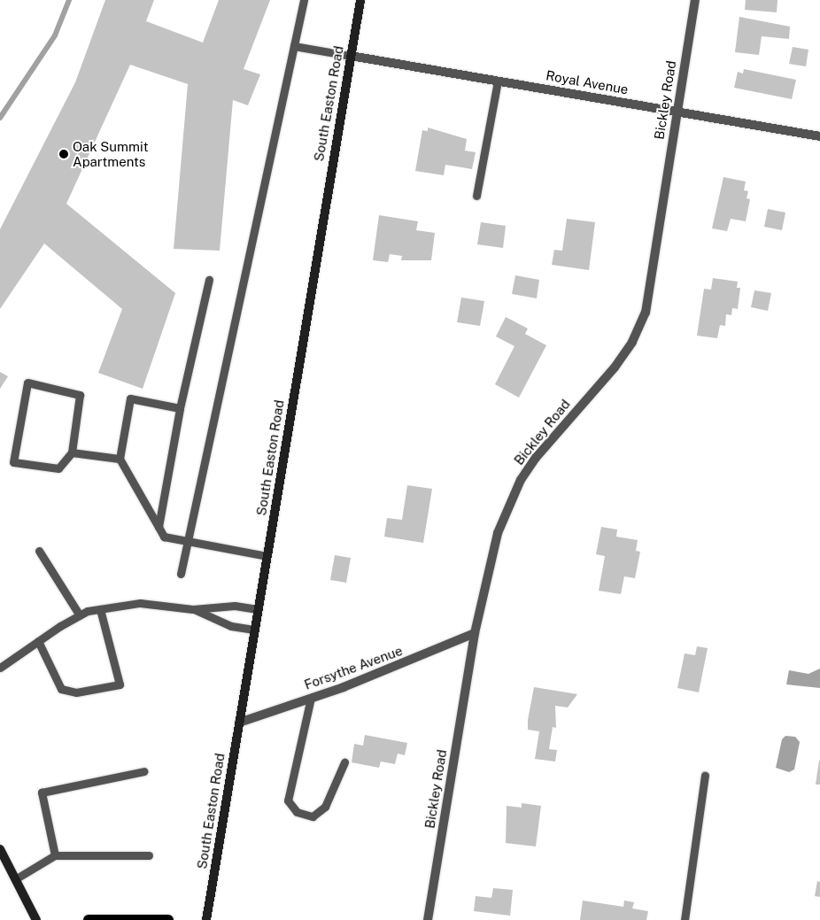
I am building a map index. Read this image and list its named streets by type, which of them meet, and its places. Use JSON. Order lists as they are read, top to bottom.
{
  "streets": {
    "main road": ["South Easton Road"],
    "street": ["Royal Avenue", "Bickley Road", "Forsythe Avenue"]
  },
  "crossings": [
    ["Royal Avenue", "Bickley Road"],
    ["Royal Avenue", "South Easton Road"],
    ["Bickley Road", "Forsythe Avenue"],
    ["South Easton Road", "Forsythe Avenue"]
  ],
  "places": ["Oak Summit Apartments"]
}
